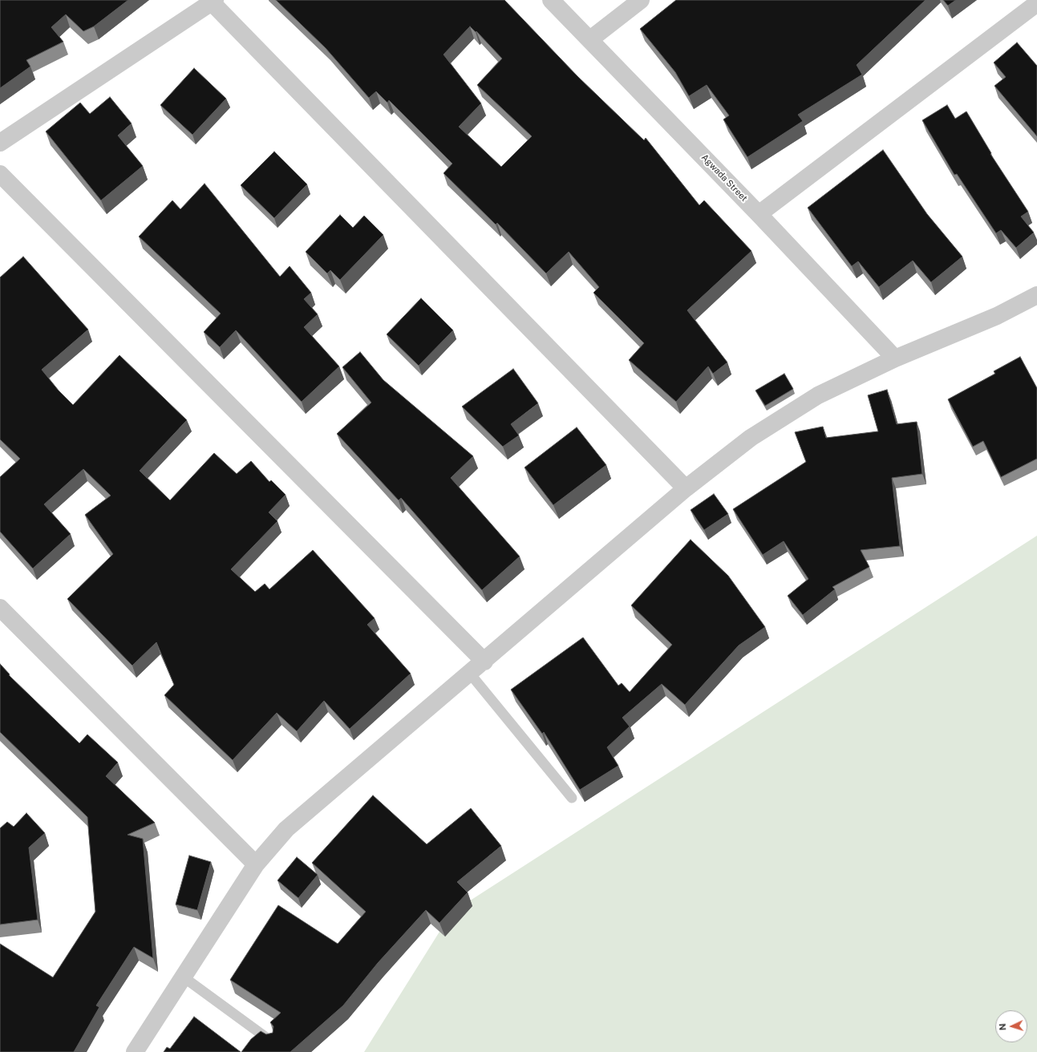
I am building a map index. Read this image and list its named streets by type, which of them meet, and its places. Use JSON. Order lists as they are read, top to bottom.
{
  "streets": {
    "street": ["Agwada Street"]
  },
  "north": "left"
}
